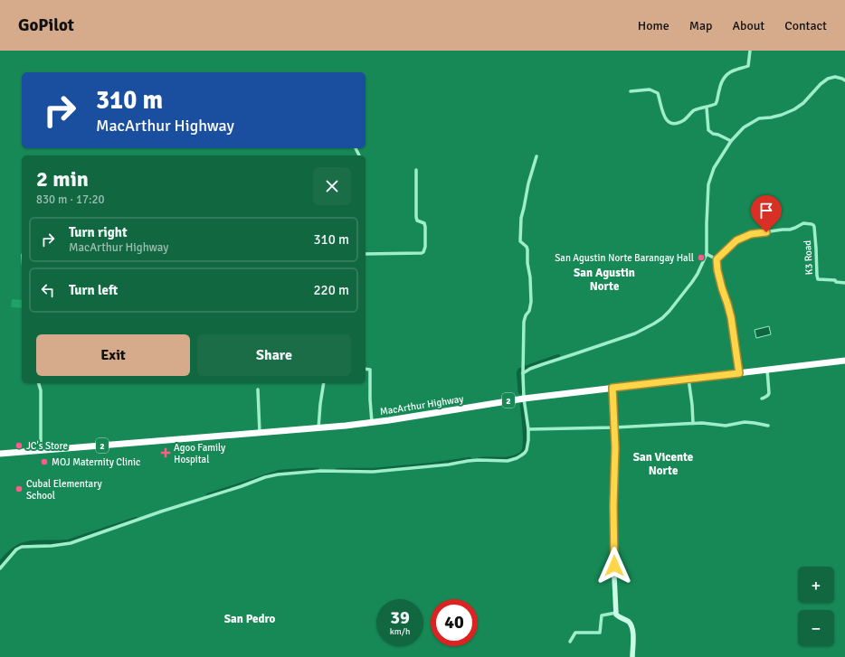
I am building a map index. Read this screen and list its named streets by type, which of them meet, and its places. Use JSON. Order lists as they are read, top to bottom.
{
  "streets": {
    "highway": ["2", "MacArthur Highway"],
    "street": ["K3 Road"]
  },
  "districts": ["San Agustin Norte", "San Vicente Norte", "San Pedro"],
  "places": {
    "other": [
      "San Agustin Norte Barangay Hall",
      "JC's Store",
      "MOJ Maternity Clinic",
      "Cubal Elementary School"
    ],
    "health": ["Agoo Family Hospital"]
  },
  "page": {
    "header": "GoPilot",
    "nav": [
      "Home",
      "Map",
      "About",
      "Contact"
    ],
    "turn": ["310 m", "MacArthur Highway"],
    "heading": ["2 min", "830 m · 17:20"],
    "list": [
      {
        "name": "Turn right",
        "note": "MacArthur Highway",
        "value": "310 m"
      },
      {
        "name": "Turn left",
        "value": "220 m"
      }
    ],
    "buttons": ["Exit", "Share"],
    "map_buttons": ["+", "−"],
    "speed": "39 km/h",
    "limit": "40"
  }
}
